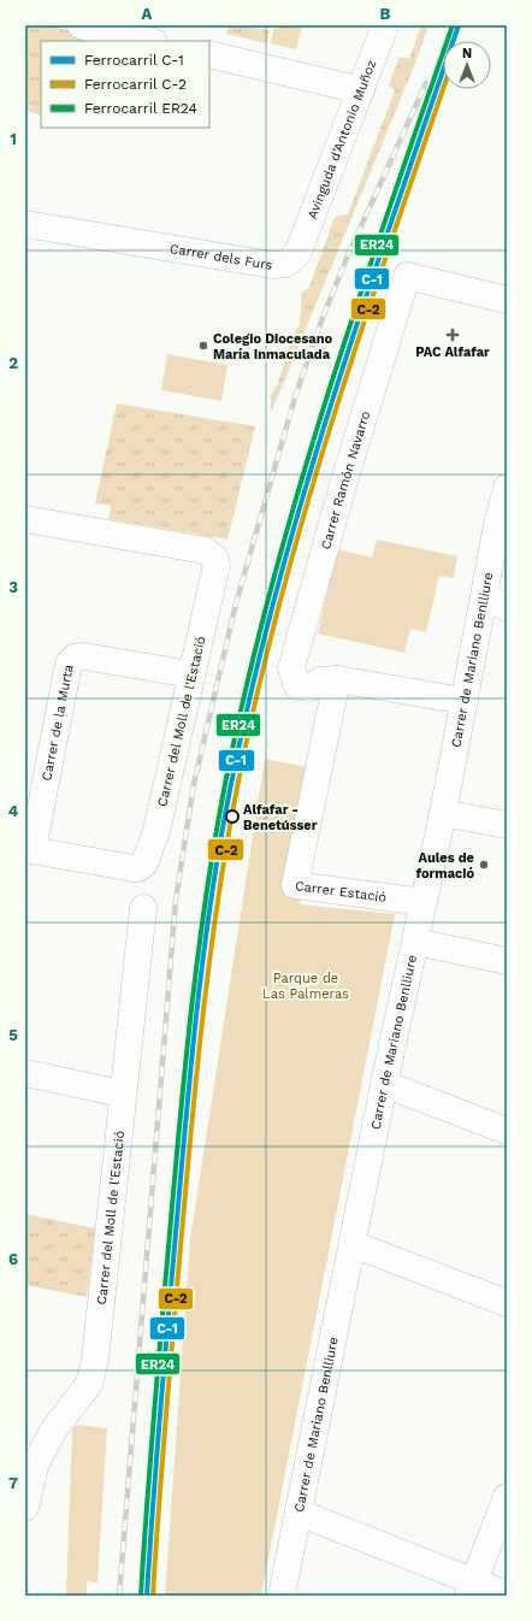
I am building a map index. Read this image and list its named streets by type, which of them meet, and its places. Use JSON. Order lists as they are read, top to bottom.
{
  "streets": {
    "street": [
      "Avinguda d’Antonio Muñoz",
      "Carrer dels Furs",
      "Carrer Ramón Navarro",
      "Carrer de Mariano Benlliure",
      "Carrer del Moll de l'Estació",
      "Carrer de la Murta",
      "Carrer Estació"
    ]
  },
  "crossings": [
    ["Avinguda d’Antonio Muñoz", "Carrer dels Furs"],
    ["Carrer Ramón Navarro", "Carrer Estació"],
    ["Carrer de Mariano Benlliure", "Carrer Estació"],
    ["Carrer del Moll de l'Estació", "Carrer de la Murta"]
  ],
  "parks": ["Parque de Las Palmeras"],
  "places": {
    "health": ["PAC Alfafar"],
    "other": ["Colegio Diocesano María Inmaculada", "Alfafar - Benetússer", "Aules de formació"]
  },
  "lines": ["rail line C-1", "rail line ER24", "rail line C-2"],
  "legend": ["Ferrocarril C-1", "Ferrocarril C-2", "Ferrocarril ER24"],
  "north": "top",
  "grid": {
    "columns": ["A", "B"],
    "rows": [
      "1",
      "2",
      "3",
      "4",
      "5",
      "6",
      "7"
    ]
  }
}
